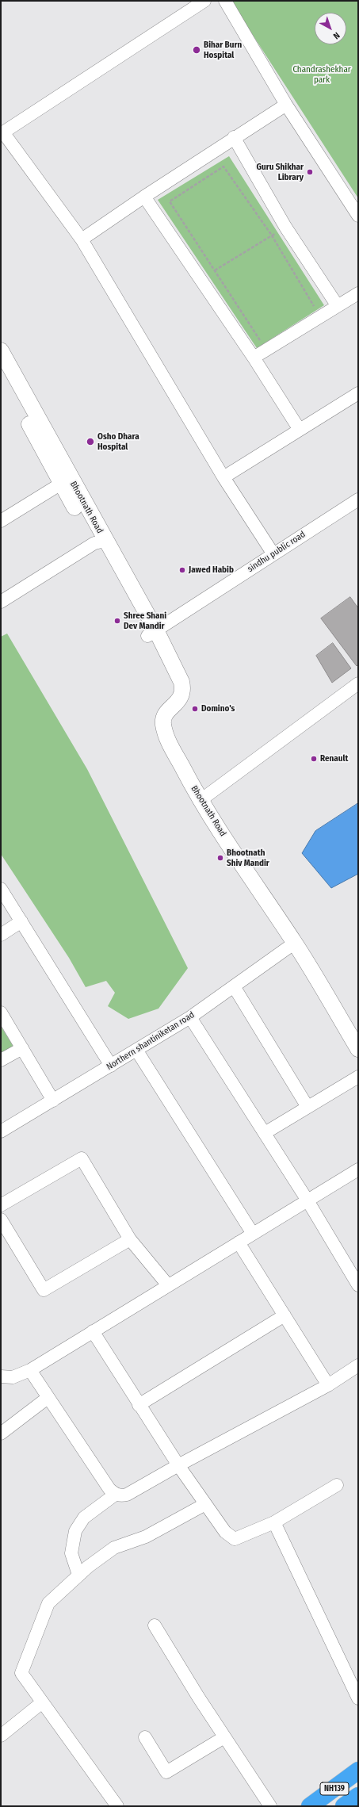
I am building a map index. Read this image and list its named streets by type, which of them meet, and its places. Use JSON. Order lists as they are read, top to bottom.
{
  "streets": {
    "highway": ["NH139"],
    "street": ["Bhootnath Road", "sindhu public road", "Northern shantiniketan road"]
  },
  "crossings": [
    ["Bhootnath Road", "sindhu public road"],
    ["Bhootnath Road", "Northern shantiniketan road"]
  ],
  "parks": ["Chandrashekhar park"],
  "places": [
    "Bihar Burn Hospital",
    "Guru Shikhar Library",
    "Osho Dhara Hospital",
    "Jawed Habib",
    "Shree Shani Dev Mandir",
    "Domino's",
    "Renault",
    "Bhootnath Shiv Mandir"
  ],
  "north": "bottom right"
}
